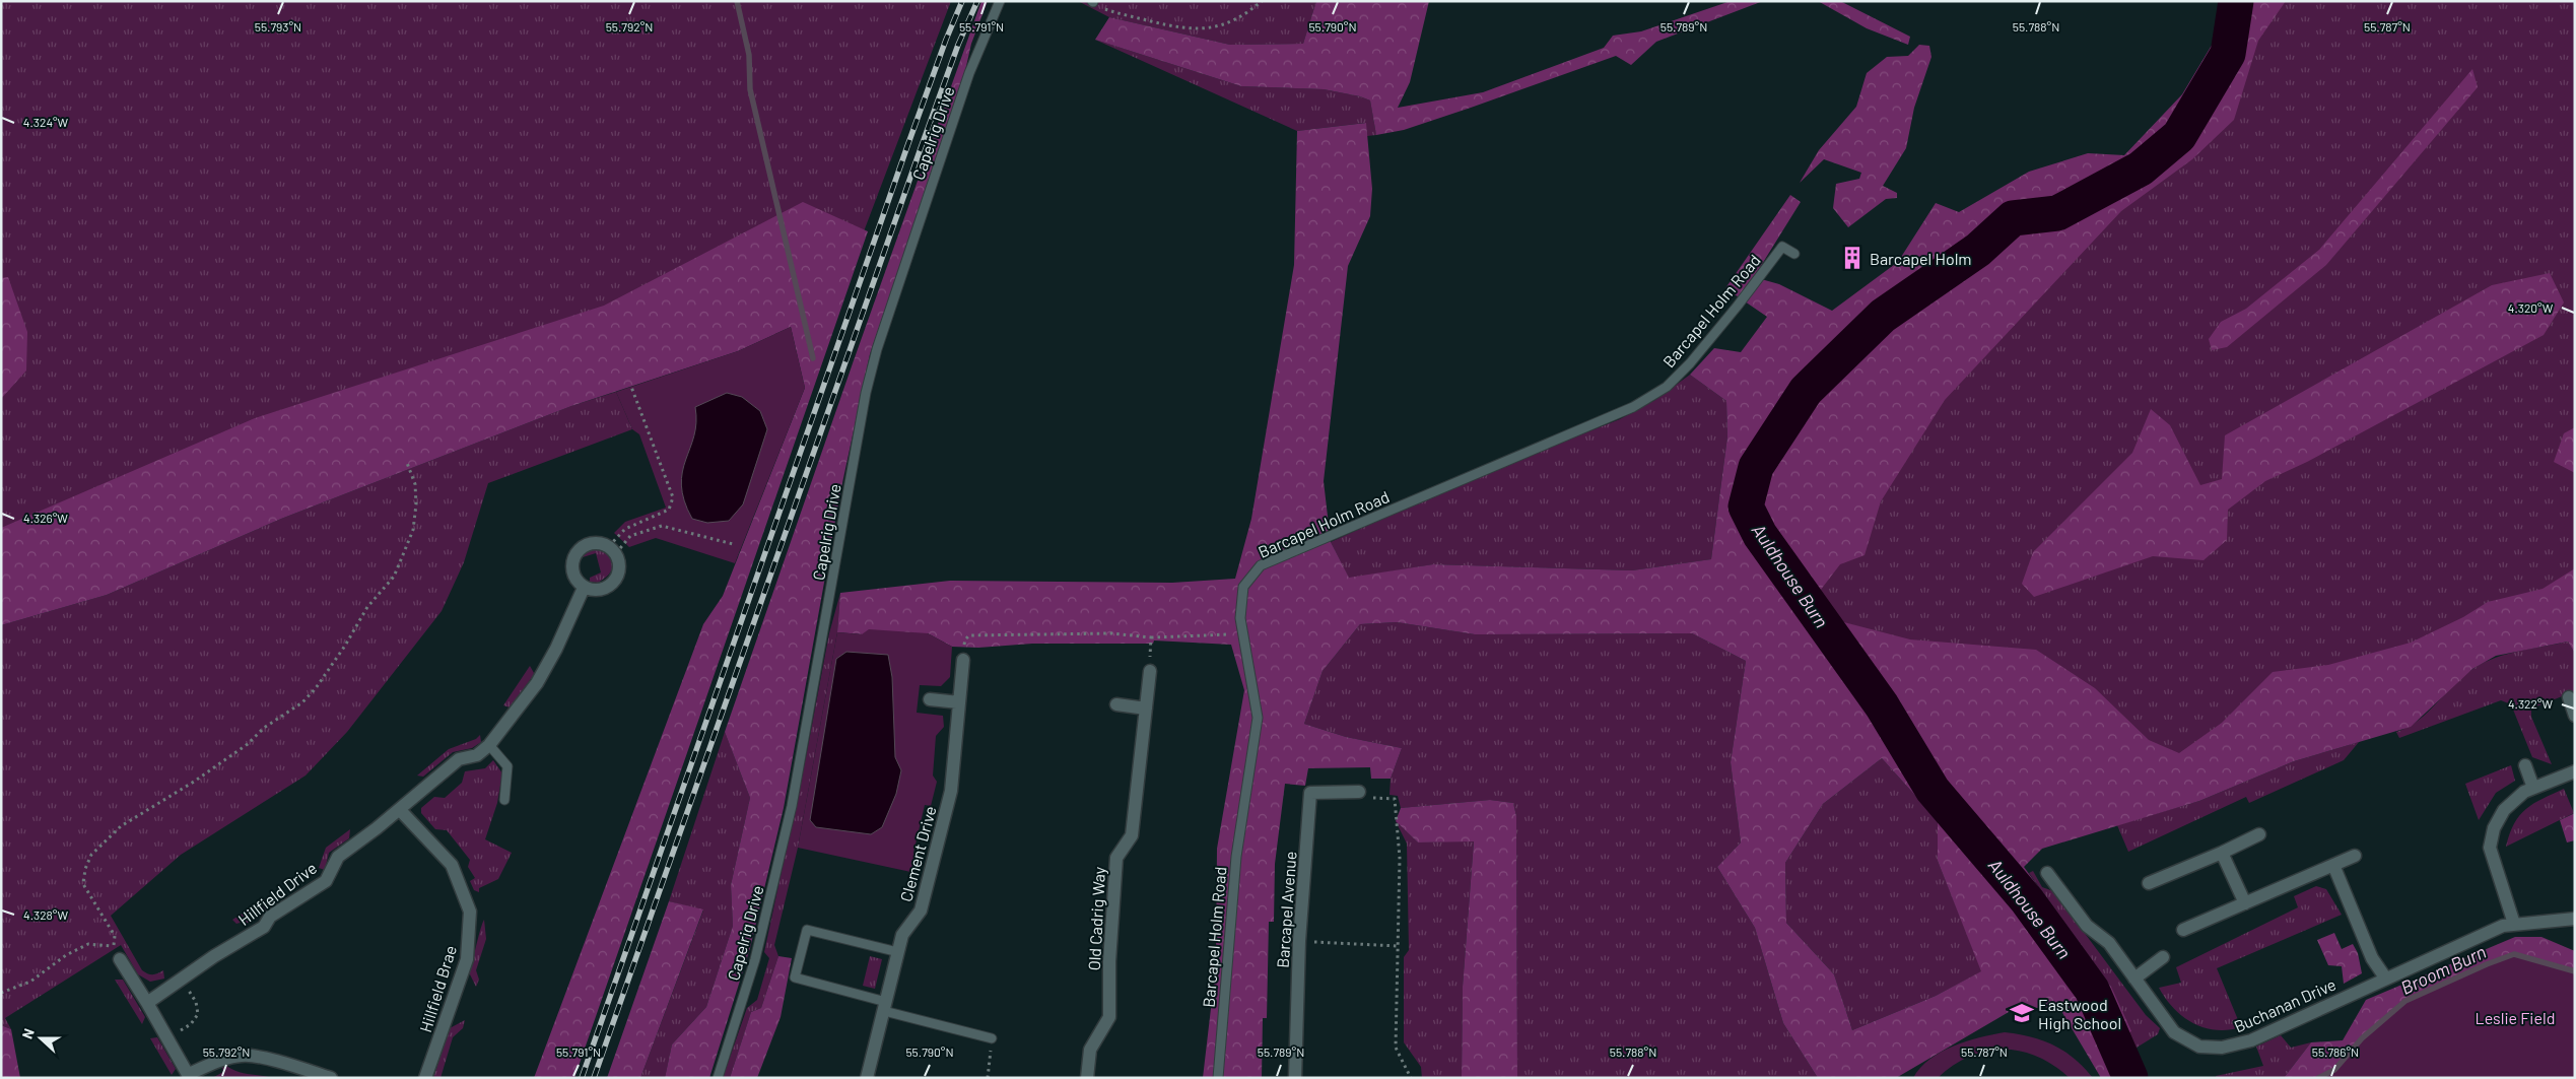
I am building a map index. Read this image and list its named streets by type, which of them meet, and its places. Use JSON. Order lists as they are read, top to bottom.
{
  "streets": {
    "street": [
      "Clement Drive",
      "Hillfield Drive",
      "Barcapel Avenue",
      "Old Cadrig Way",
      "Hillfield Brae",
      "Buchanan Drive"
    ],
    "lane": ["Capelrig Drive", "Barcapel Holm Road"]
  },
  "crossings": [
    ["Hillfield Drive", "Hillfield Brae"]
  ],
  "water": ["Auldhouse Burn", "Broom Burn"],
  "parks": ["Leslie Field"],
  "places": {
    "building": ["Barcapel Holm"],
    "school or university": ["Eastwood High School"]
  },
  "north": "left",
  "coordinates": [
    "55.792°N",
    "55.791°N",
    "55.790°N",
    "55.789°N",
    "55.788°N",
    "55.787°N",
    "55.793°N",
    "4.324°W",
    "4.320°W",
    "4.326°W",
    "4.322°W",
    "4.328°W",
    "55.786°N"
  ]
}
